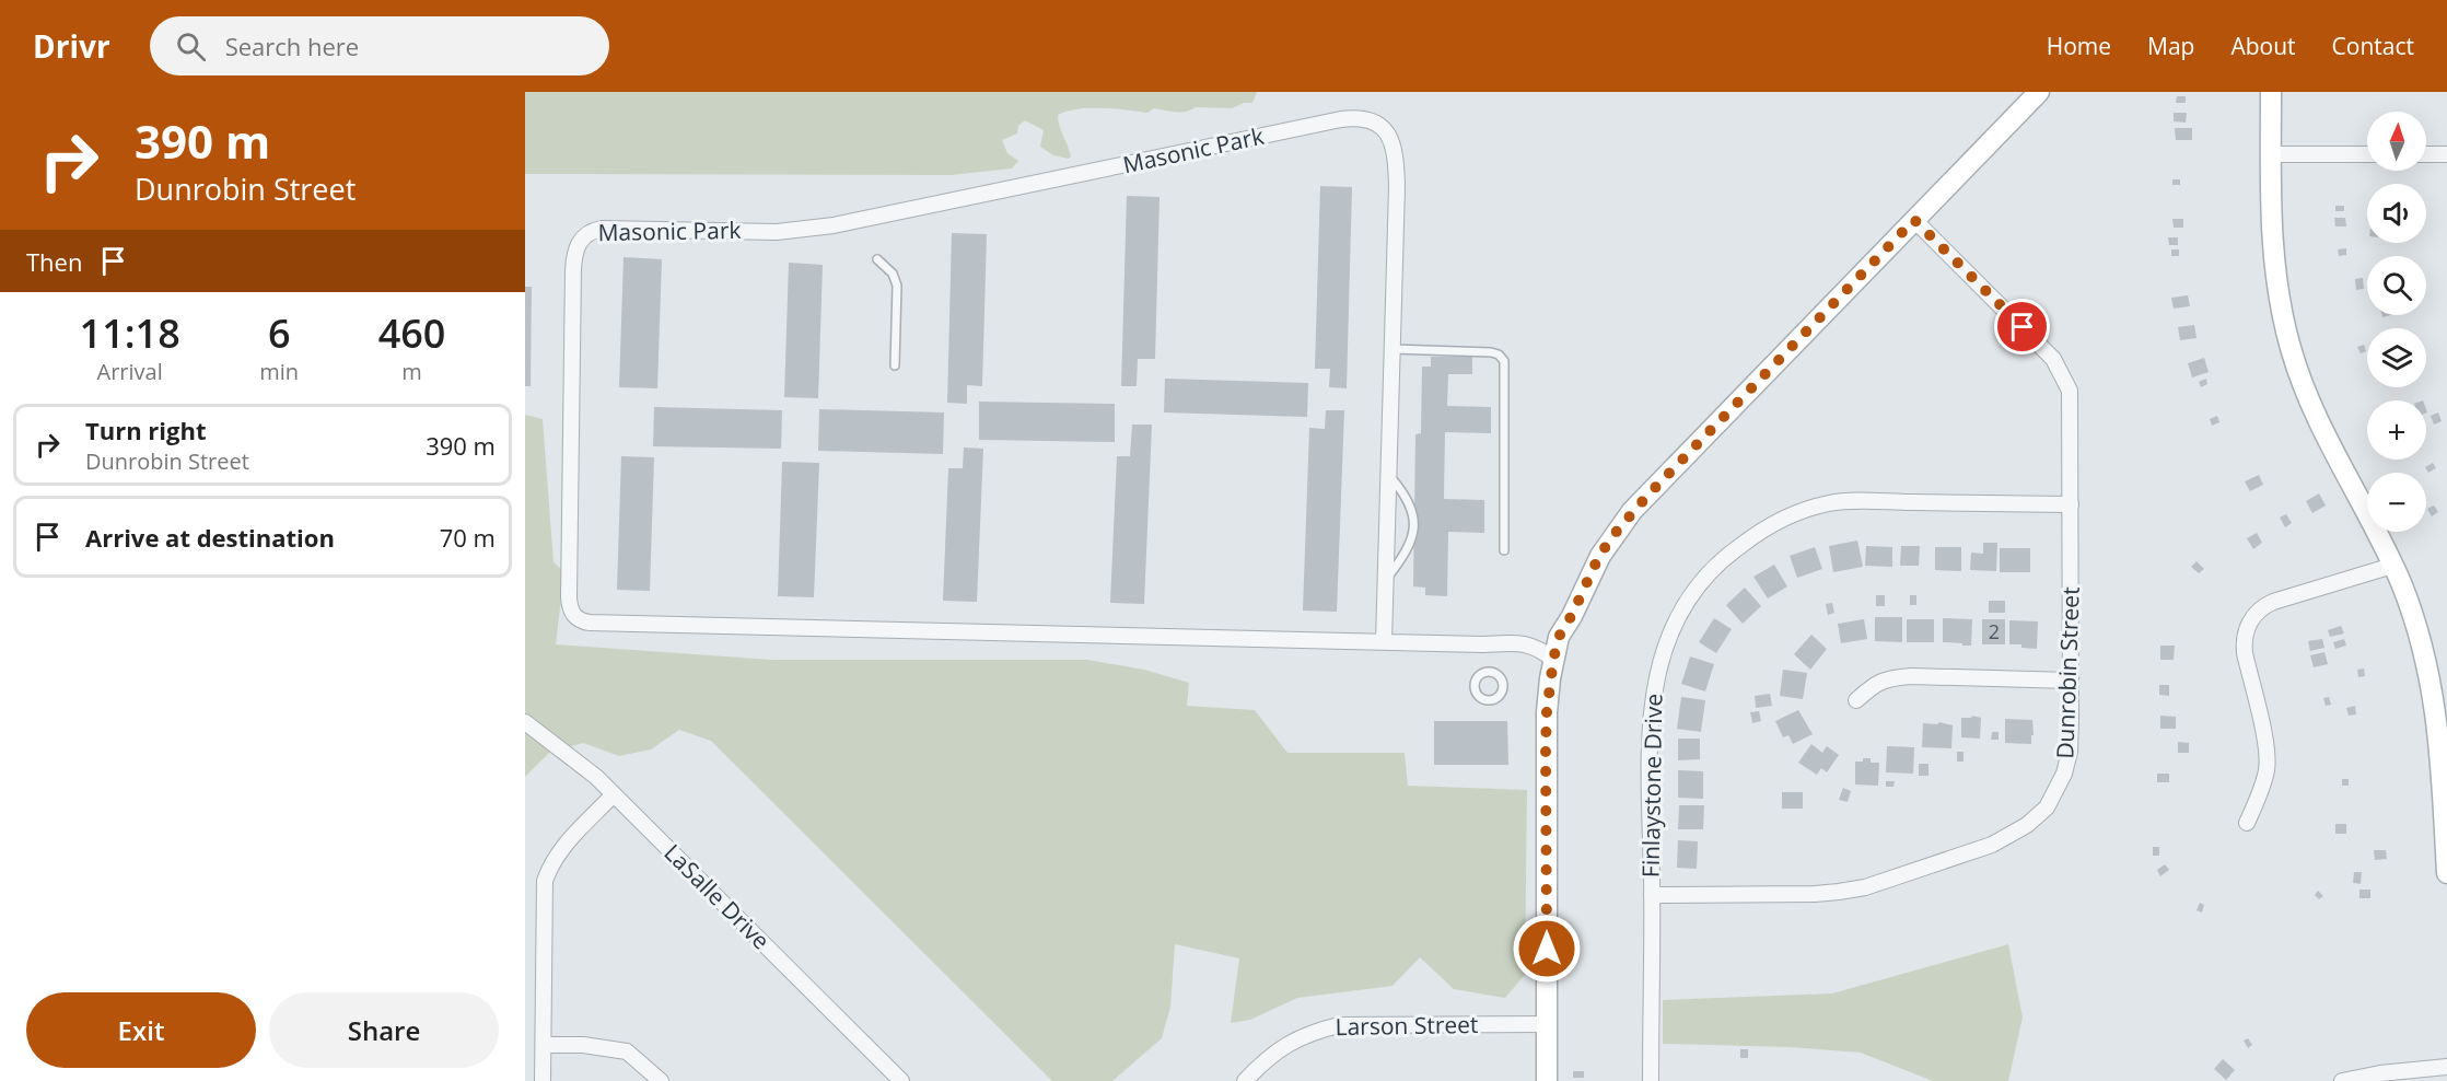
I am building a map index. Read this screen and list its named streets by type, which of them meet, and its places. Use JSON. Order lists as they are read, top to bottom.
{
  "streets": {
    "street": [
      "Masonic Park",
      "Dunrobin Street",
      "Finlaystone Drive",
      "LaSalle Drive",
      "Larson Street"
    ]
  },
  "crossings": [
    ["Dunrobin Street", "Finlaystone Drive"]
  ],
  "house_numbers": ["2"],
  "north": "top",
  "page": {
    "header": "Drivr",
    "search": "Search here",
    "nav": [
      "Home",
      "Map",
      "About",
      "Contact"
    ],
    "turn": ["390 m", "Dunrobin Street"],
    "map_buttons": ["+", "−"],
    "then": "Then",
    "eta": [
      "11:18",
      "Arrival",
      "6",
      "min",
      "460",
      "m"
    ],
    "list": [
      {
        "name": "Turn right",
        "note": "Dunrobin Street",
        "value": "390 m"
      },
      {
        "name": "Arrive at destination",
        "value": "70 m"
      }
    ],
    "buttons": ["Exit", "Share"]
  }
}
